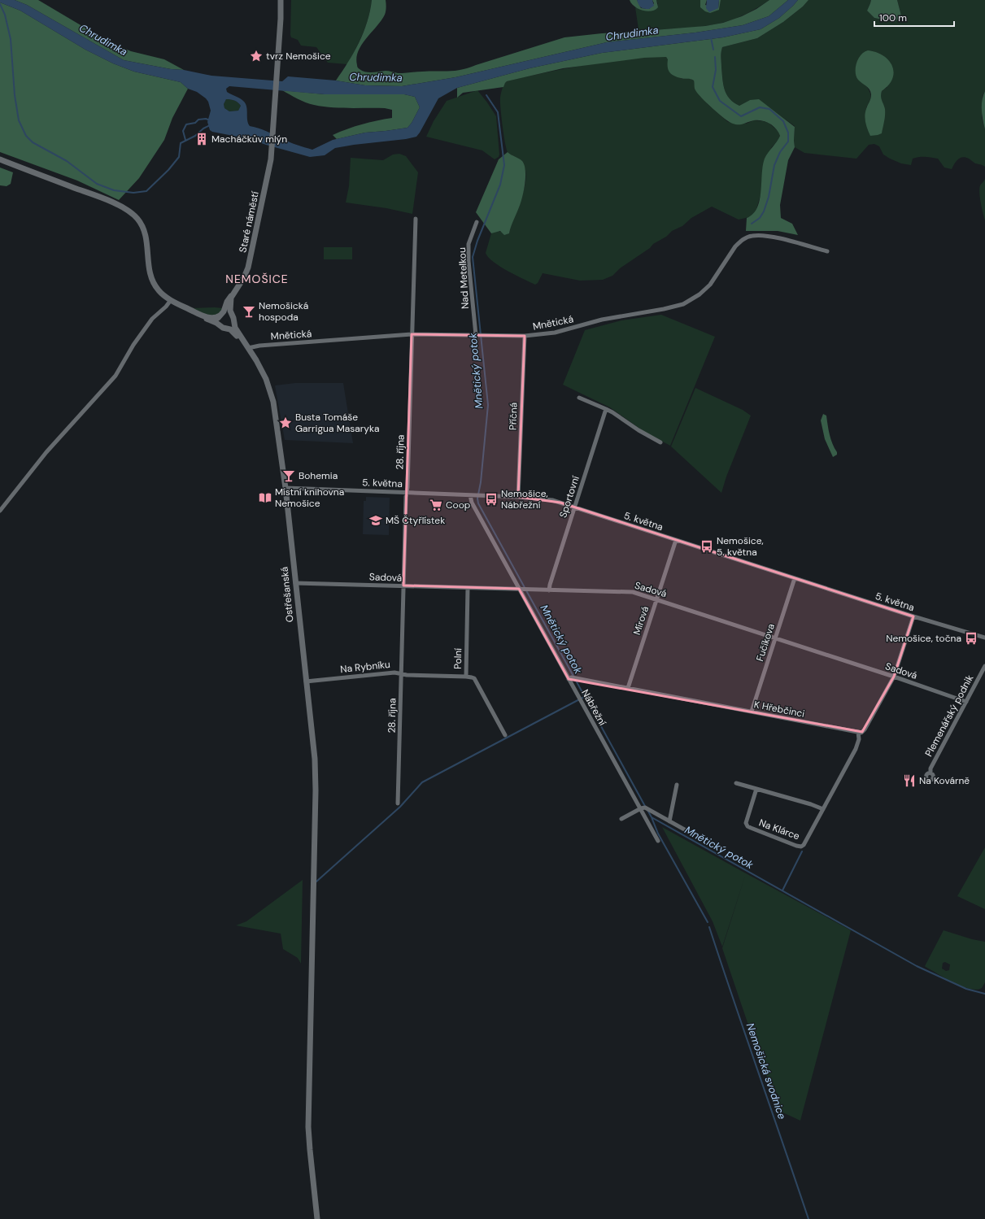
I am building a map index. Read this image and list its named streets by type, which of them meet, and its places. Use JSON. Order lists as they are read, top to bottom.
{
  "streets": {
    "street": [
      "Staré náměstí",
      "Nad Metelkou",
      "Mnětická",
      "Příčná",
      "28. října",
      "5. května",
      "Sportovní",
      "Sadová",
      "Ostřešanská",
      "Mírová",
      "Fučíkova",
      "Polní",
      "Na Rybníku",
      "Nábřežní",
      "K Hřebčinci",
      "Plemenářský podnik",
      "Na Klárce"
    ]
  },
  "crossings": [
    ["Staré náměstí", "Mnětická"],
    ["Staré náměstí", "Ostřešanská"],
    ["Nad Metelkou", "Mnětická"],
    ["Mnětická", "Příčná"],
    ["Mnětická", "28. října"],
    ["Mnětická", "Ostřešanská"],
    ["Příčná", "5. května"],
    ["28. října", "5. května"],
    ["28. října", "Sadová"],
    ["28. října", "Na Rybníku"],
    ["5. května", "Sportovní"],
    ["5. května", "Ostřešanská"],
    ["5. května", "Mírová"],
    ["5. května", "Fučíkova"],
    ["5. května", "Nábřežní"],
    ["Sportovní", "Sadová"],
    ["Sadová", "Ostřešanská"],
    ["Sadová", "Mírová"],
    ["Sadová", "Fučíkova"],
    ["Sadová", "Polní"],
    ["Sadová", "Nábřežní"],
    ["Sadová", "Plemenářský podnik"],
    ["Ostřešanská", "Na Rybníku"],
    ["Mírová", "K Hřebčinci"],
    ["Fučíkova", "K Hřebčinci"],
    ["Polní", "Na Rybníku"],
    ["Nábřežní", "K Hřebčinci"],
    ["K Hřebčinci", "Na Klárce"]
  ],
  "districts": ["NEMOŠICE"],
  "water": ["Chrudimka", "Mnětický potok", "Nemošická svodnice"],
  "places": {
    "place": ["tvrz Nemošice", "Busta Tomáše Garrigua Masaryka"],
    "building": ["Macháčkův mlýn"],
    "bar": ["Nemošická hospoda", "Bohemia"],
    "library": ["Místní knihovna Nemošice"],
    "bus stop": ["Nemošice, Nábřežní", "Nemošice, 5. května", "Nemošice, točna"],
    "supermarket": ["Coop"],
    "school or university": ["MŠ Čtyřlístek"],
    "restaurant": ["Na Kovárně"]
  },
  "scale_bar": "100 m"
}
